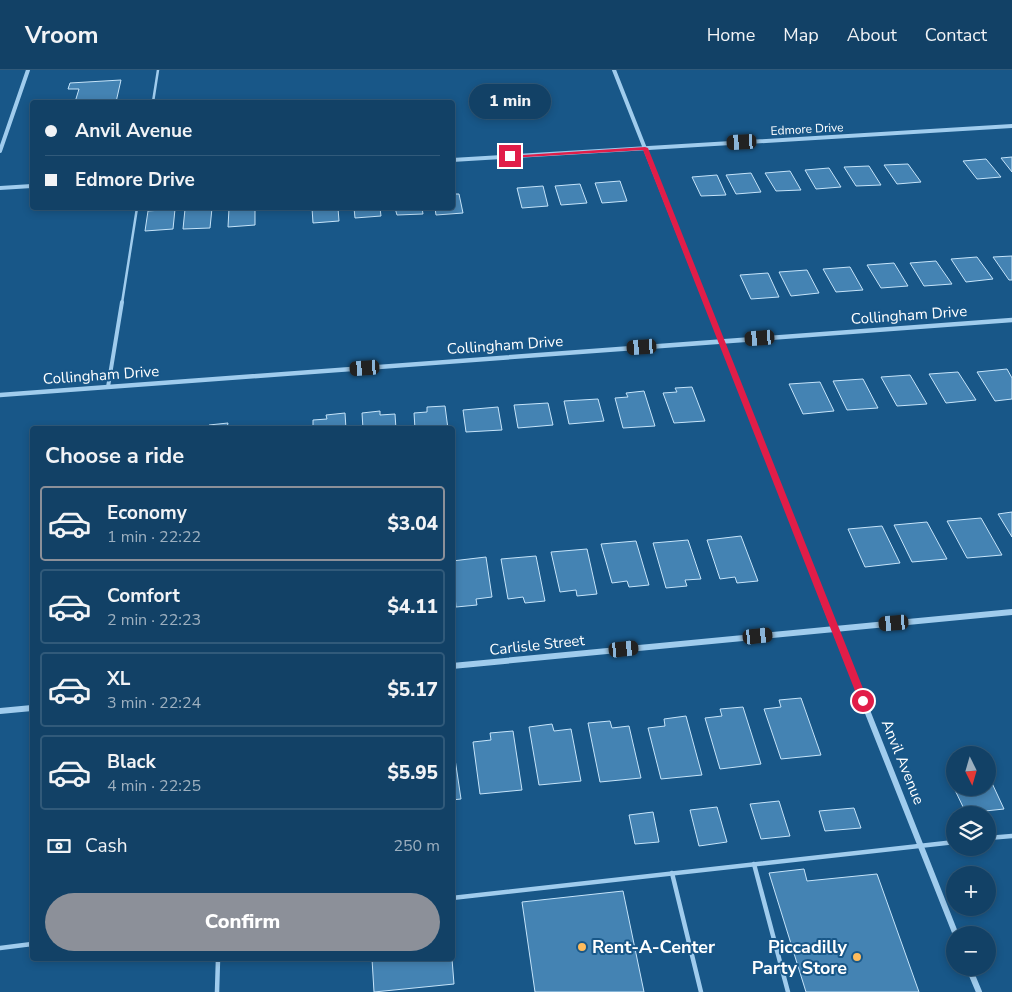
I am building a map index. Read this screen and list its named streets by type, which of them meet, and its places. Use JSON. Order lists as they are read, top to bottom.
{
  "streets": {
    "street": [
      "Edmore Drive",
      "Collingham Drive",
      "Carlisle Street",
      "Anvil Avenue"
    ]
  },
  "crossings": [
    ["Edmore Drive", "Anvil Avenue"],
    ["Collingham Drive", "Anvil Avenue"],
    ["Carlisle Street", "Anvil Avenue"]
  ],
  "places": ["Rent-A-Center", "Piccadilly Party Store"],
  "north": "bottom",
  "page": {
    "header": "Vroom",
    "nav": [
      "Home",
      "Map",
      "About",
      "Contact"
    ],
    "bubble": "1 min",
    "banner": ["Anvil Avenue", "Edmore Drive"],
    "heading": "Choose a ride",
    "list": [
      {
        "name": "Economy",
        "note": "1 min · 22:22",
        "value": "$3.04"
      },
      {
        "name": "Comfort",
        "note": "2 min · 22:23",
        "value": "$4.11"
      },
      {
        "name": "XL",
        "note": "3 min · 22:24",
        "value": "$5.17"
      },
      {
        "name": "Black",
        "note": "4 min · 22:25",
        "value": "$5.95"
      }
    ],
    "map_buttons": ["+", "−"],
    "pay": ["Cash", "250 m"],
    "buttons": "Confirm"
  }
}
